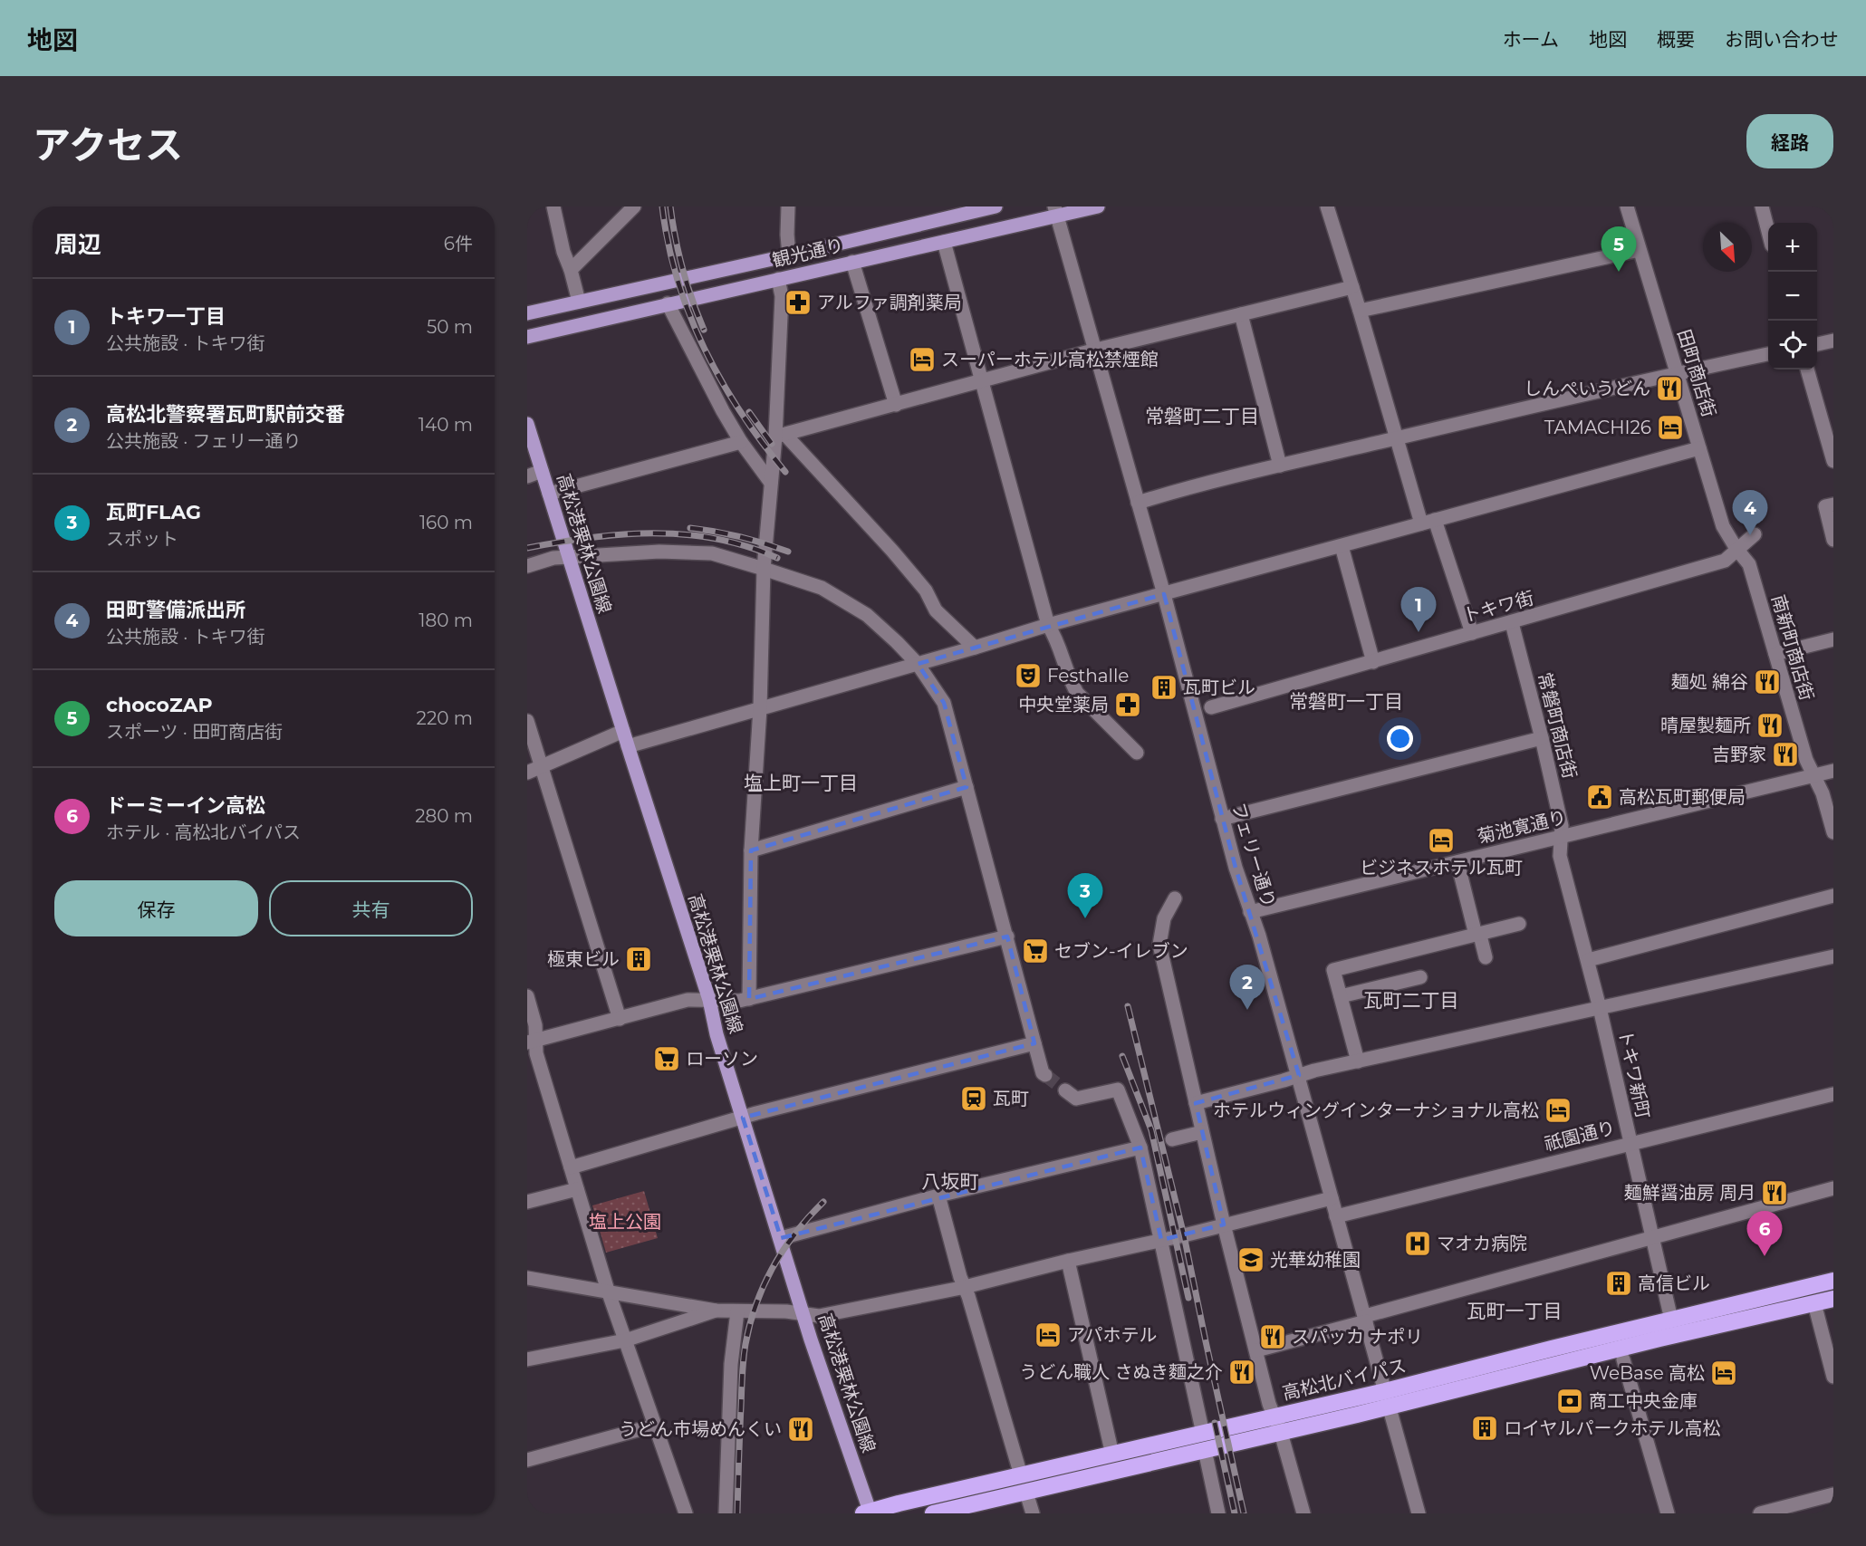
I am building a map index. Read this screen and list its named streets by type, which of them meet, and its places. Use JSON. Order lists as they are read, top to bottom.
{
  "streets": {
    "highway": ["高松北バイパス"],
    "main road": ["観光通り", "高松港栗林公園線"],
    "street": [
      "田町商店街",
      "トキワ街",
      "南新町商店街",
      "常磐町商店街",
      "菊池寛通り",
      "フェリー通り",
      "トキワ新町",
      "祇園通り"
    ]
  },
  "crossings": [
    ["観光通り", "フェリー通り"],
    ["田町商店街", "トキワ街"],
    ["田町商店街", "南新町商店街"],
    ["高松港栗林公園線", "高松北バイパス"],
    ["トキワ街", "南新町商店街"],
    ["トキワ街", "常磐町商店街"],
    ["南新町商店街", "菊池寛通り"],
    ["常磐町商店街", "菊池寛通り"],
    ["常磐町商店街", "トキワ新町"],
    ["菊池寛通り", "フェリー通り"],
    ["菊池寛通り", "トキワ新町"],
    ["フェリー通り", "祇園通り"],
    ["フェリー通り", "高松北バイパス"],
    ["トキワ新町", "祇園通り"],
    ["トキワ新町", "高松北バイパス"]
  ],
  "districts": [
    "常磐町二丁目",
    "常磐町一丁目",
    "塩上町一丁目",
    "瓦町二丁目",
    "八坂町",
    "瓦町一丁目"
  ],
  "parks": ["塩上公園"],
  "places": {
    "pharmacy": ["アルファ調剤薬局", "中央堂薬局"],
    "hotel": [
      "スーパーホテル高松禁煙館",
      "TAMACHI26",
      "ビジネスホテル瓦町",
      "ホテルウィングインターナショナル高松",
      "アパホテル",
      "WeBase 高松"
    ],
    "restaurant": [
      "しんぺいうどん",
      "麺処 綿谷",
      "晴屋製麺所",
      "吉野家",
      "麺鮮醤油房 周月",
      "スパッカ ナポリ",
      "うどん職人 さぬき麵之介",
      "うどん市場めんくい"
    ],
    "theatre": ["Festhalle"],
    "building": [
      "瓦町ビル",
      "極東ビル",
      "高信ビル",
      "ロイヤルパークホテル高松"
    ],
    "public building": ["高松瓦町郵便局"],
    "supermarket": ["セブン-イレブン", "ローソン"],
    "station": ["瓦町"],
    "hospital": ["マオカ病院"],
    "school or university": ["光華幼稚園"],
    "bank": ["商工中央金庫"]
  },
  "north": "bottom right",
  "page": {
    "header": "地図",
    "nav": [
      "ホーム",
      "地図",
      "概要",
      "お問い合わせ"
    ],
    "title": "アクセス",
    "buttons": [
      "経路",
      ["保存", "共有"]
    ],
    "heading": ["周辺", "6件"],
    "map_buttons": ["+", "−"],
    "pins": [
      "5",
      "4",
      "1",
      "3",
      "2",
      "6"
    ],
    "list": [
      {
        "mark": "1",
        "name": "トキワ一丁目",
        "note": "公共施設 · トキワ街",
        "value": "50 m"
      },
      {
        "mark": "2",
        "name": "高松北警察署瓦町駅前交番",
        "note": "公共施設 · フェリー通り",
        "value": "140 m"
      },
      {
        "mark": "3",
        "name": "瓦町FLAG",
        "note": "スポット",
        "value": "160 m"
      },
      {
        "mark": "4",
        "name": "田町警備派出所",
        "note": "公共施設 · トキワ街",
        "value": "180 m"
      },
      {
        "mark": "5",
        "name": "chocoZAP",
        "note": "スポーツ · 田町商店街",
        "value": "220 m"
      },
      {
        "mark": "6",
        "name": "ドーミーイン高松",
        "note": "ホテル · 高松北バイパス",
        "value": "280 m"
      }
    ]
  }
}
